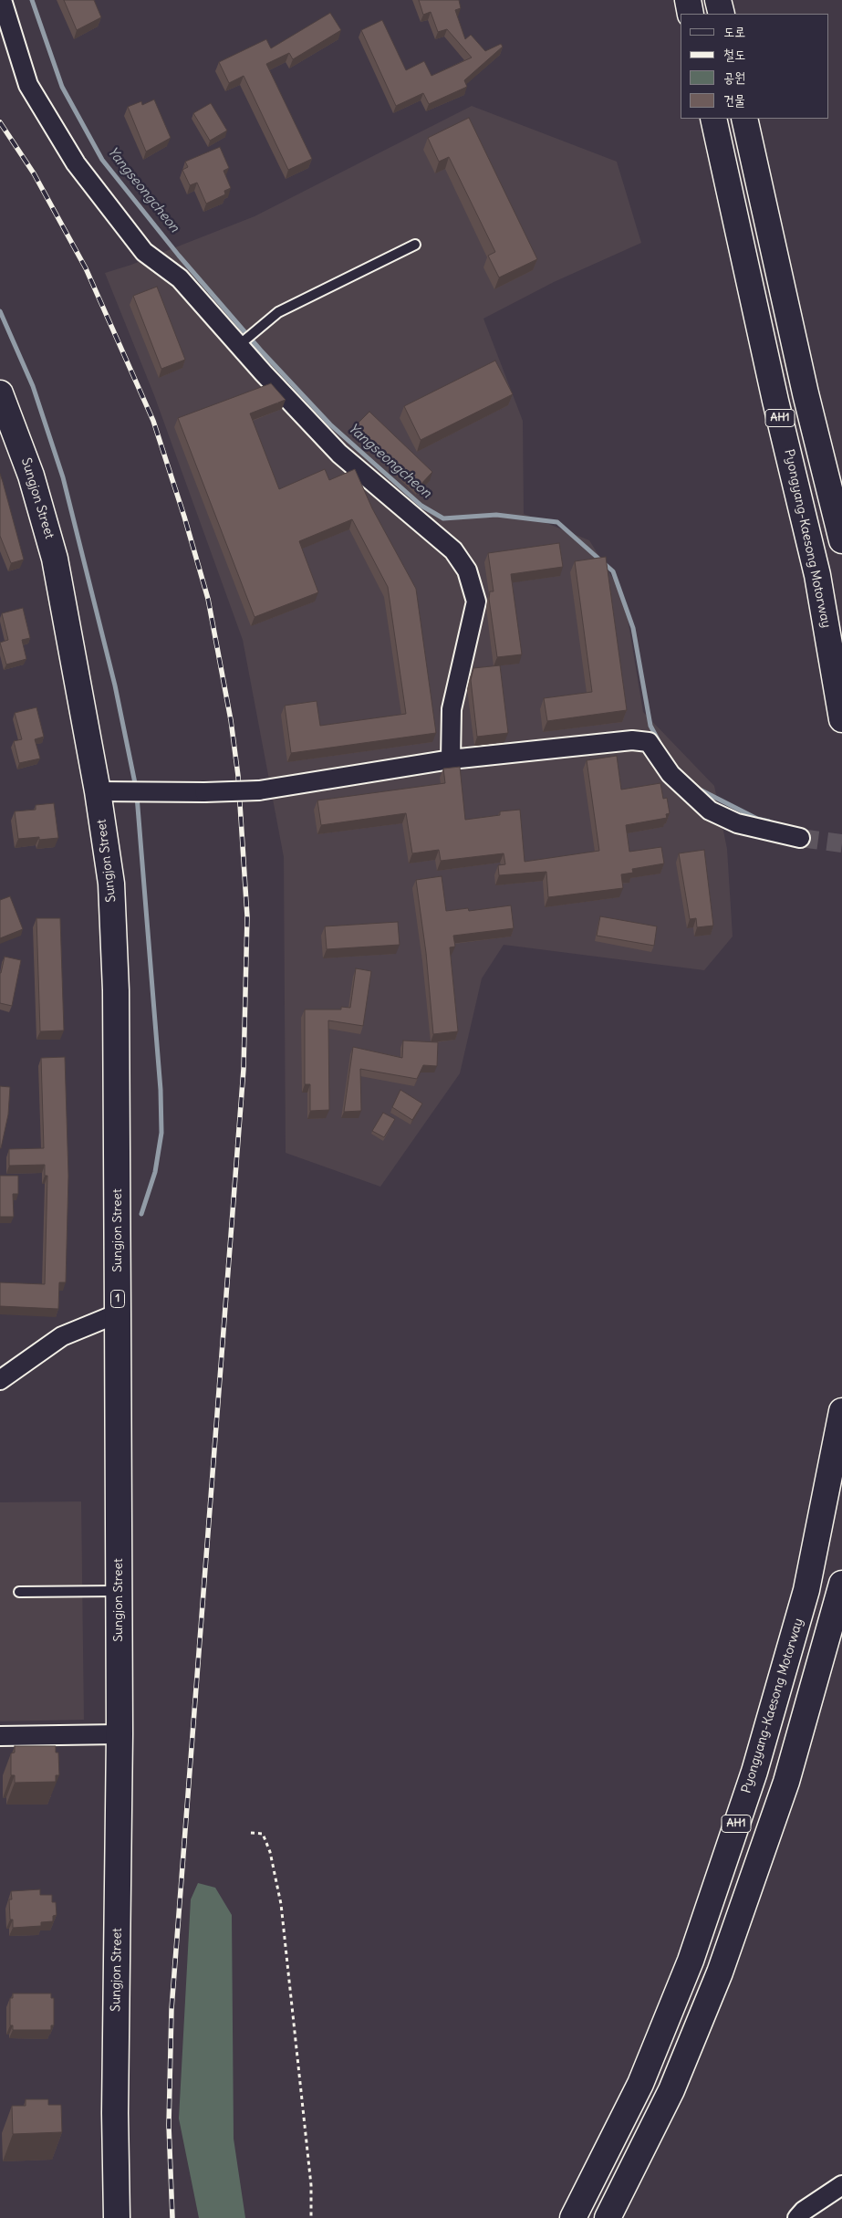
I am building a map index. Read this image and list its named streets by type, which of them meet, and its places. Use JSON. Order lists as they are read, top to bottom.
{
  "streets": {
    "main road": [
      "AH1",
      "Sungjon Street",
      "Pyongyang-Kaesong Motorway",
      "1"
    ]
  },
  "water": ["Yangseongcheon"],
  "legend": [
    "도로",
    "철도",
    "공원",
    "건물"
  ]
}
